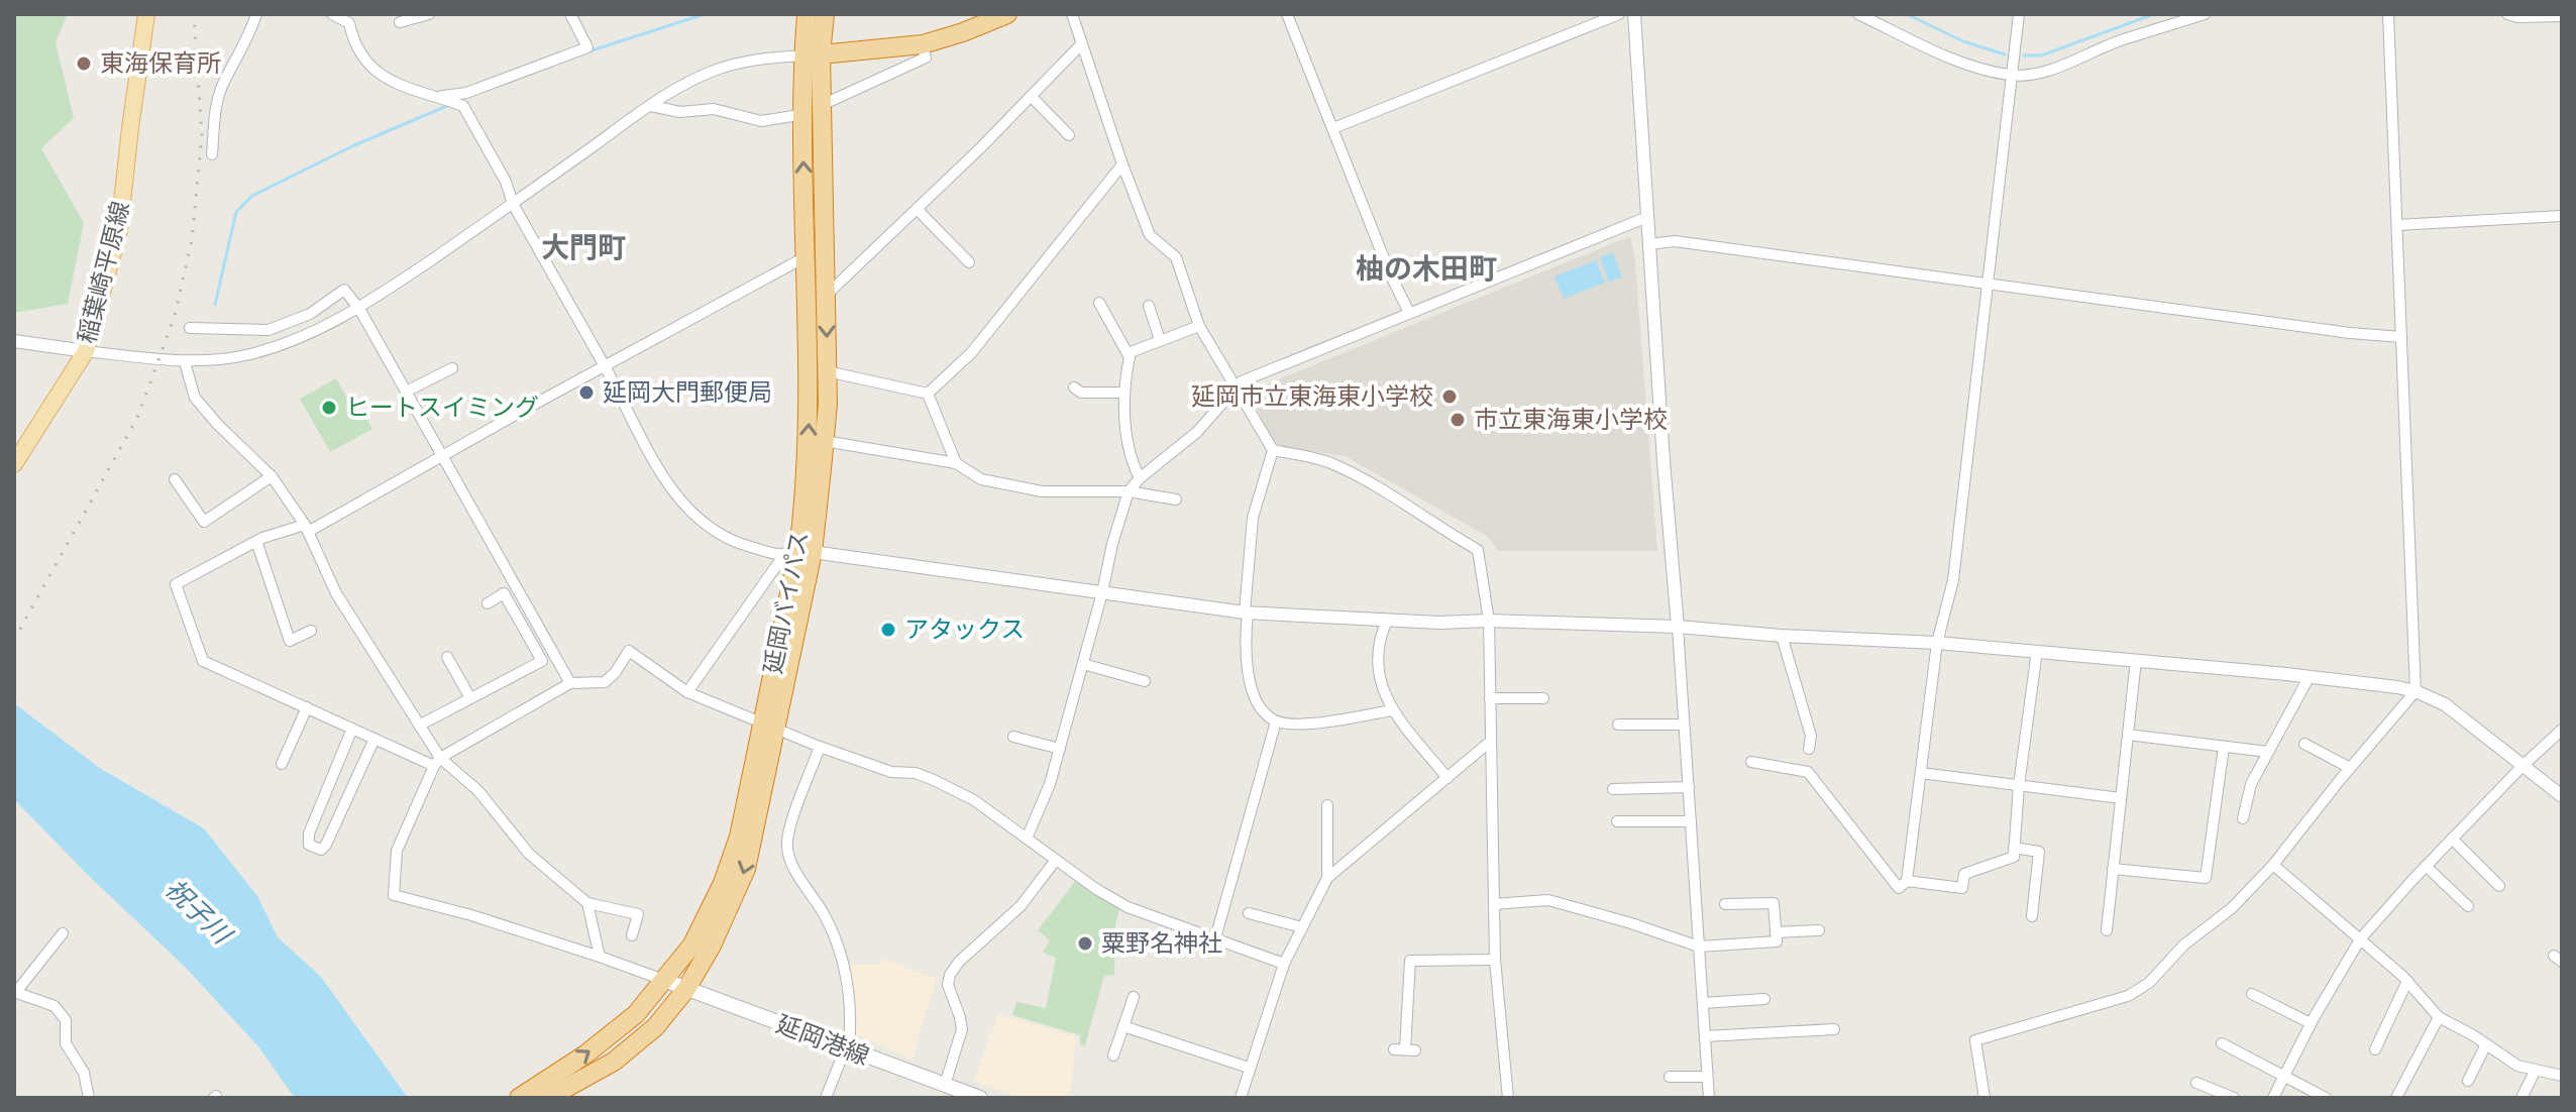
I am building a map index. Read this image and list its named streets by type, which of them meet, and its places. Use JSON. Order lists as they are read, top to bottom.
{
  "streets": {
    "highway": ["延岡バイパス"],
    "main road": ["稲葉崎平原線", "延岡港線"]
  },
  "crossings": [
    ["延岡バイパス", "延岡港線"]
  ],
  "districts": ["大門町", "柚の木田町"],
  "water": ["祝子川"],
  "places": [
    "東海保育所",
    "延岡大門郵便局",
    "延岡市立東海東小学校",
    "ヒートスイミング",
    "市立東海東小学校",
    "アタックス",
    "粟野名神社"
  ]
}
